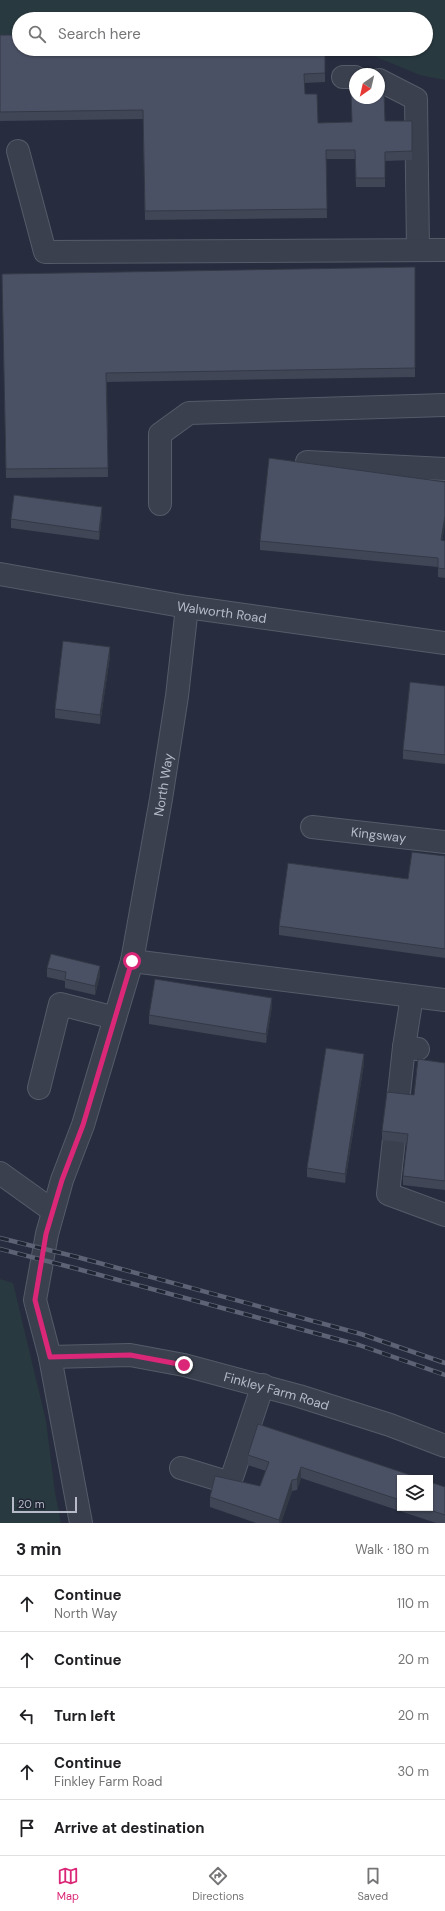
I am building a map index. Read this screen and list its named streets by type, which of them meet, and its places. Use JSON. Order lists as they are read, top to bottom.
{
  "streets": {
    "street": [
      "Walworth Road",
      "North Way",
      "Kingsway",
      "Finkley Farm Road"
    ]
  },
  "crossings": [
    ["Walworth Road", "North Way"],
    ["North Way", "Finkley Farm Road"]
  ],
  "scale_bar": "20 m",
  "north": "bottom left",
  "page": {
    "search": "Search here",
    "scale": "20 m",
    "heading": ["3 min", "Walk · 180 m"],
    "list": [
      ["Continue", "North Way", "110 m"],
      ["Continue", "20 m"],
      ["Turn left", "20 m"],
      ["Continue", "Finkley Farm Road", "30 m"],
      "Arrive at destination"
    ],
    "nav": ["Map", "Directions", "Saved"]
  }
}
